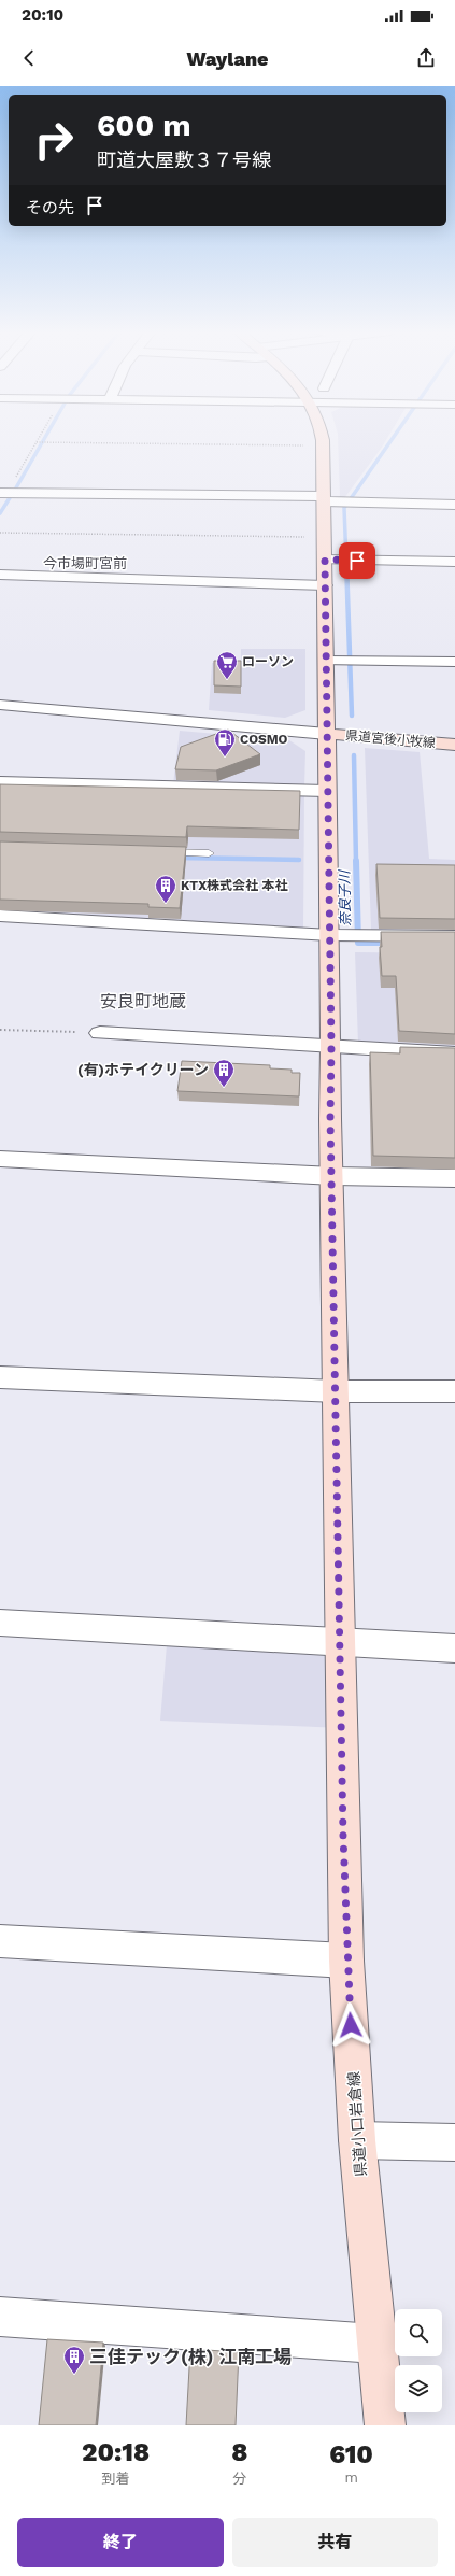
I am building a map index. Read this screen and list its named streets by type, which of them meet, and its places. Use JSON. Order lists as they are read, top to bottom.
{
  "streets": {
    "main road": ["県道宮後小牧線", "県道小口岩倉線"]
  },
  "crossings": [
    ["県道宮後小牧線", "県道小口岩倉線"]
  ],
  "districts": ["今市場町宮前", "安良町地蔵"],
  "water": ["奈良子川"],
  "places": {
    "supermarket": ["ローソン"],
    "fuel station": ["COSMO"],
    "building": ["KTX株式会社 本社", "(有)ホテイクリーン", "三佳テック(株) 江南工場"]
  },
  "page": {
    "status": "20:10",
    "header": "Waylane",
    "turn": ["600 m", "町道大屋敷３７号線"],
    "then": "その先",
    "eta": [
      "20:18",
      "到着",
      "8",
      "分",
      "610",
      "m"
    ],
    "buttons": ["終了", "共有"]
  }
}
